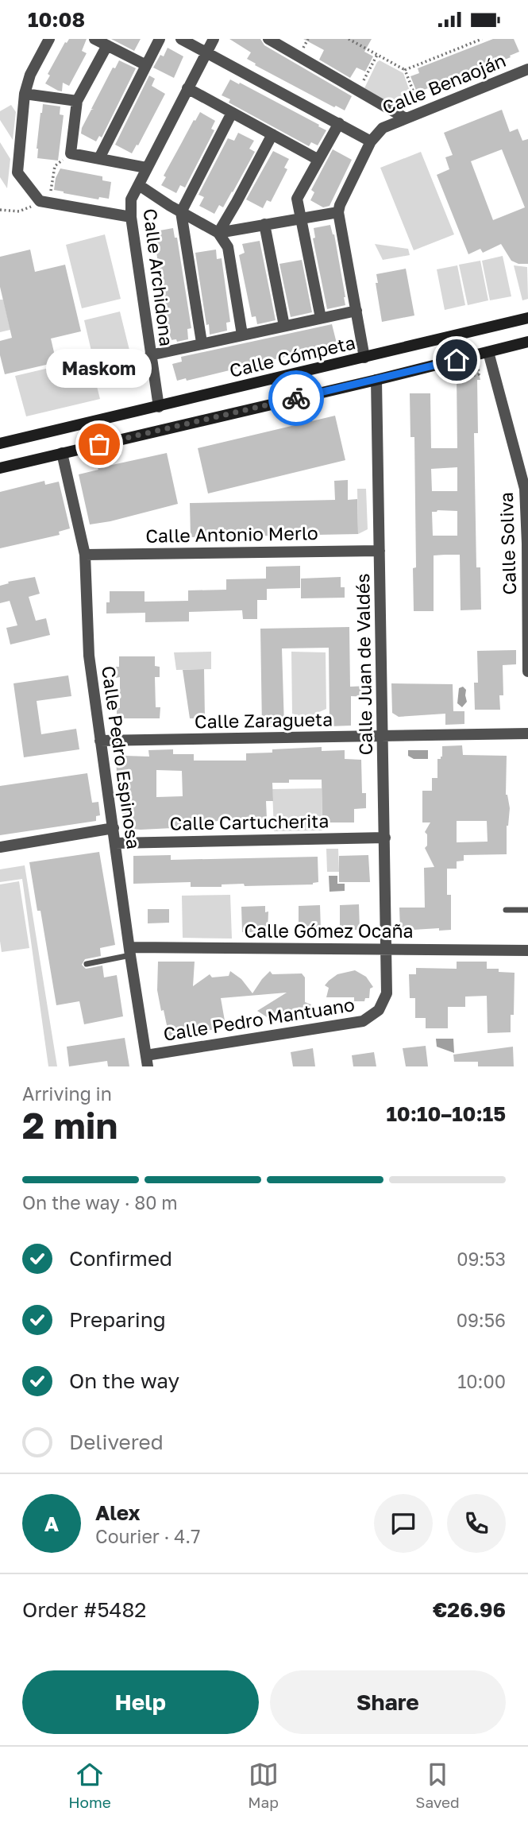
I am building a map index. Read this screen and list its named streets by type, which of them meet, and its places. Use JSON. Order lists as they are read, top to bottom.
{
  "streets": {
    "main road": ["Calle Cómpeta"],
    "street": [
      "Calle Benaoján",
      "Calle Archidona",
      "Calle Antonio Merlo",
      "Calle Soliva",
      "Calle Juan de Valdés",
      "Calle Zaragueta",
      "Calle Pedro Espinosa",
      "Calle Cartucherita",
      "Calle Gómez Ocaña",
      "Calle Pedro Mantuano"
    ]
  },
  "crossings": [
    ["Calle Archidona", "Calle Cómpeta"],
    ["Calle Antonio Merlo", "Calle Juan de Valdés"],
    ["Calle Antonio Merlo", "Calle Pedro Espinosa"],
    ["Calle Juan de Valdés", "Calle Zaragueta"],
    ["Calle Juan de Valdés", "Calle Cartucherita"],
    ["Calle Juan de Valdés", "Calle Gómez Ocaña"],
    ["Calle Juan de Valdés", "Calle Pedro Mantuano"],
    ["Calle Zaragueta", "Calle Pedro Espinosa"],
    ["Calle Pedro Espinosa", "Calle Cartucherita"],
    ["Calle Pedro Espinosa", "Calle Gómez Ocaña"],
    ["Calle Pedro Espinosa", "Calle Pedro Mantuano"],
    ["Calle Gómez Ocaña", "Calle Pedro Mantuano"]
  ],
  "places": ["Maskom"],
  "page": {
    "status": "10:08",
    "bubble": "Maskom",
    "heading": ["2 min", "Arriving in", "10:10–10:15"],
    "panel": [
      "Alex",
      "Courier · 4.7",
      "Order #5482",
      "€26.96"
    ],
    "bar": "On the way · 80 m",
    "list": [
      ["Confirmed", "09:53"],
      ["Preparing", "09:56"],
      ["On the way", "10:00"],
      "Delivered"
    ],
    "round": "A",
    "buttons": ["Help", "Share"],
    "tabs": ["Home", "Map", "Saved"]
  }
}
